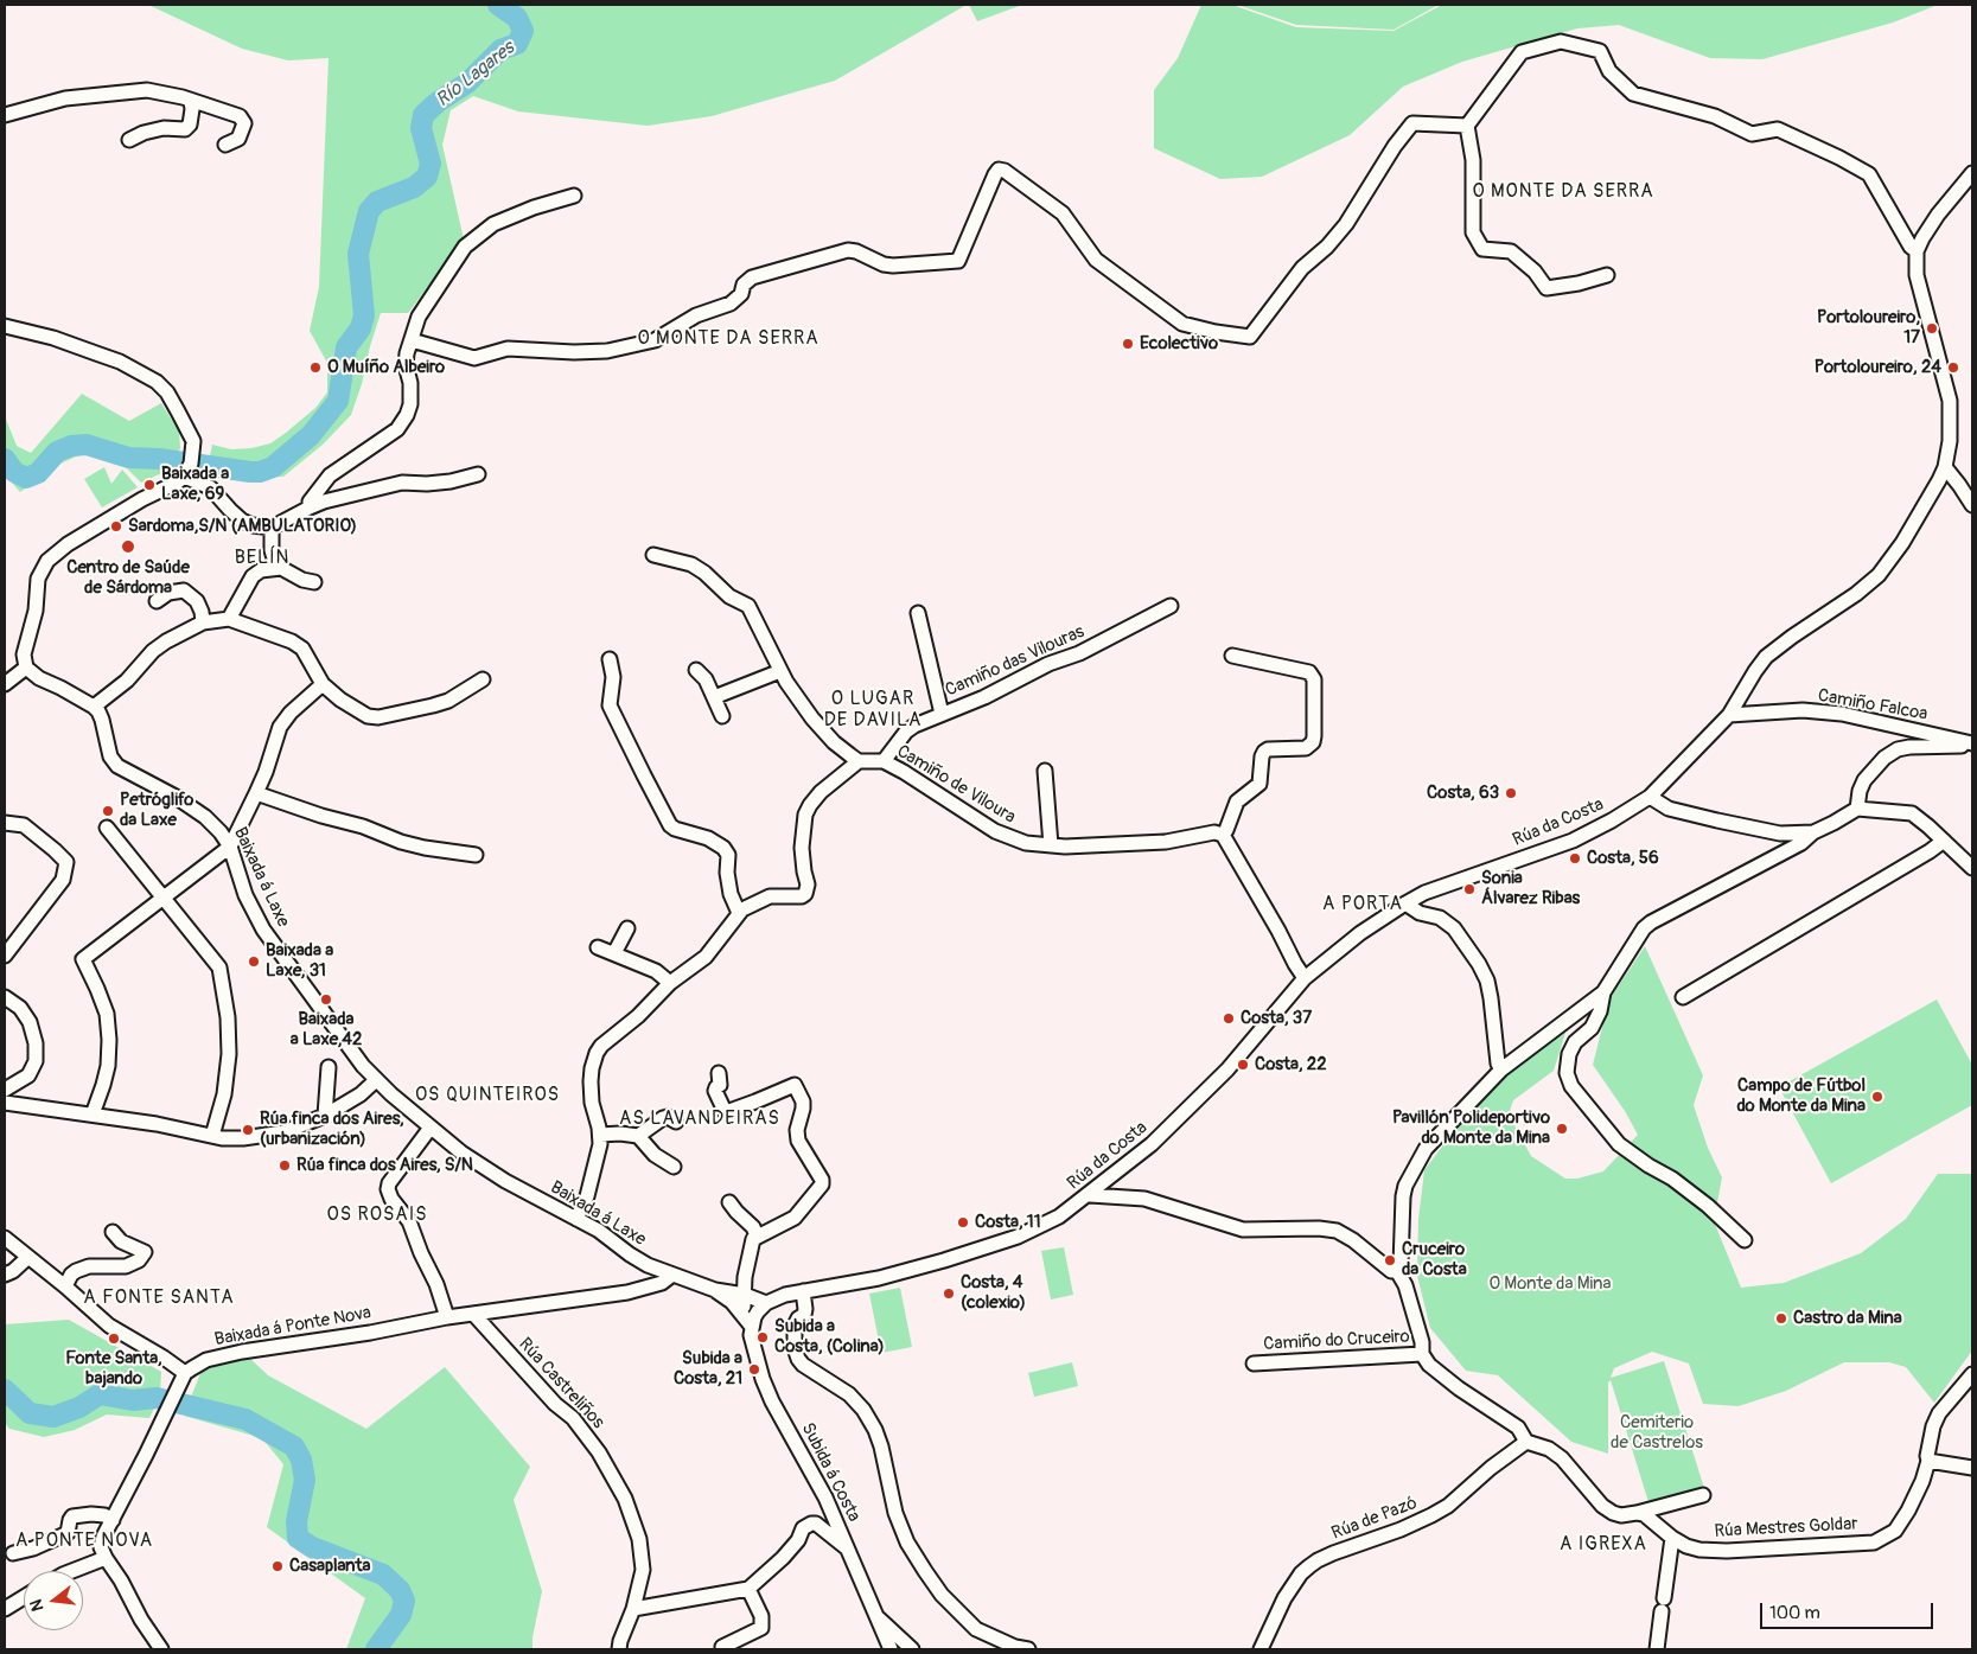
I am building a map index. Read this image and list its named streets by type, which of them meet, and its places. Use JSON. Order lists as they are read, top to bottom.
{
  "streets": {
    "street": [
      "Camiño das Vilouras",
      "Camiño Falcoa",
      "Camiño de Viloura",
      "Rúa da Costa",
      "Baixada á Laxe",
      "Baixada á Ponte Nova",
      "Camiño do Cruceiro",
      "Rúa Castreliños",
      "Subida á Costa",
      "Rúa de Pazó",
      "Rúa Mestres Goldar"
    ]
  },
  "crossings": [
    ["Camiño das Vilouras", "Camiño de Viloura"],
    ["Camiño Falcoa", "Rúa da Costa"],
    ["Rúa da Costa", "Baixada á Laxe"],
    ["Rúa da Costa", "Subida á Costa"],
    ["Baixada á Laxe", "Baixada á Ponte Nova"],
    ["Baixada á Laxe", "Subida á Costa"],
    ["Baixada á Ponte Nova", "Rúa Castreliños"],
    ["Camiño do Cruceiro", "Rúa de Pazó"],
    ["Camiño do Cruceiro", "Rúa Mestres Goldar"],
    ["Rúa de Pazó", "Rúa Mestres Goldar"]
  ],
  "districts": [
    "O MONTE DA SERRA",
    "O MONTE DA SERRA",
    "BELÍN",
    "O LUGAR DE DAVILA",
    "A PORTA",
    "OS QUINTEIROS",
    "AS LAVANDEIRAS",
    "OS ROSAIS",
    "A FONTE SANTA",
    "A PONTE NOVA",
    "A IGREXA"
  ],
  "water": ["Río Lagares"],
  "parks": ["O Monte da Mina", "Cemiterio de Castrelos"],
  "places": [
    "Portoloureiro, 17",
    "Ecolectivo",
    "O Muíño Albeiro",
    "Portoloureiro, 24",
    "Baixada a Laxe, 69",
    "Sardoma,S/N (AMBULATORIO)",
    "Centro de Saúde de Sárdoma",
    "Costa, 63",
    "Petróglifo da Laxe",
    "Costa, 56",
    "Sonia Álvarez Ribas",
    "Baixada a Laxe, 31",
    "Baixada a Laxe,42",
    "Costa, 37",
    "Costa, 22",
    "Campo de Fútbol do Monte da Mina",
    "Pavillón Polideportivo do Monte da Mina",
    "Rúa finca dos Aires, (urbanización)",
    "Rúa finca dos Aires, S/N",
    "Costa, 11",
    "Cruceiro da Costa",
    "Costa, 4 (colexio)",
    "Castro da Mina",
    "Subida a Costa, (Colina)",
    "Fonte Santa, bajando",
    "Subida a Costa, 21",
    "Casaplanta"
  ],
  "scale_bar": "100 m",
  "north": "left"
}
